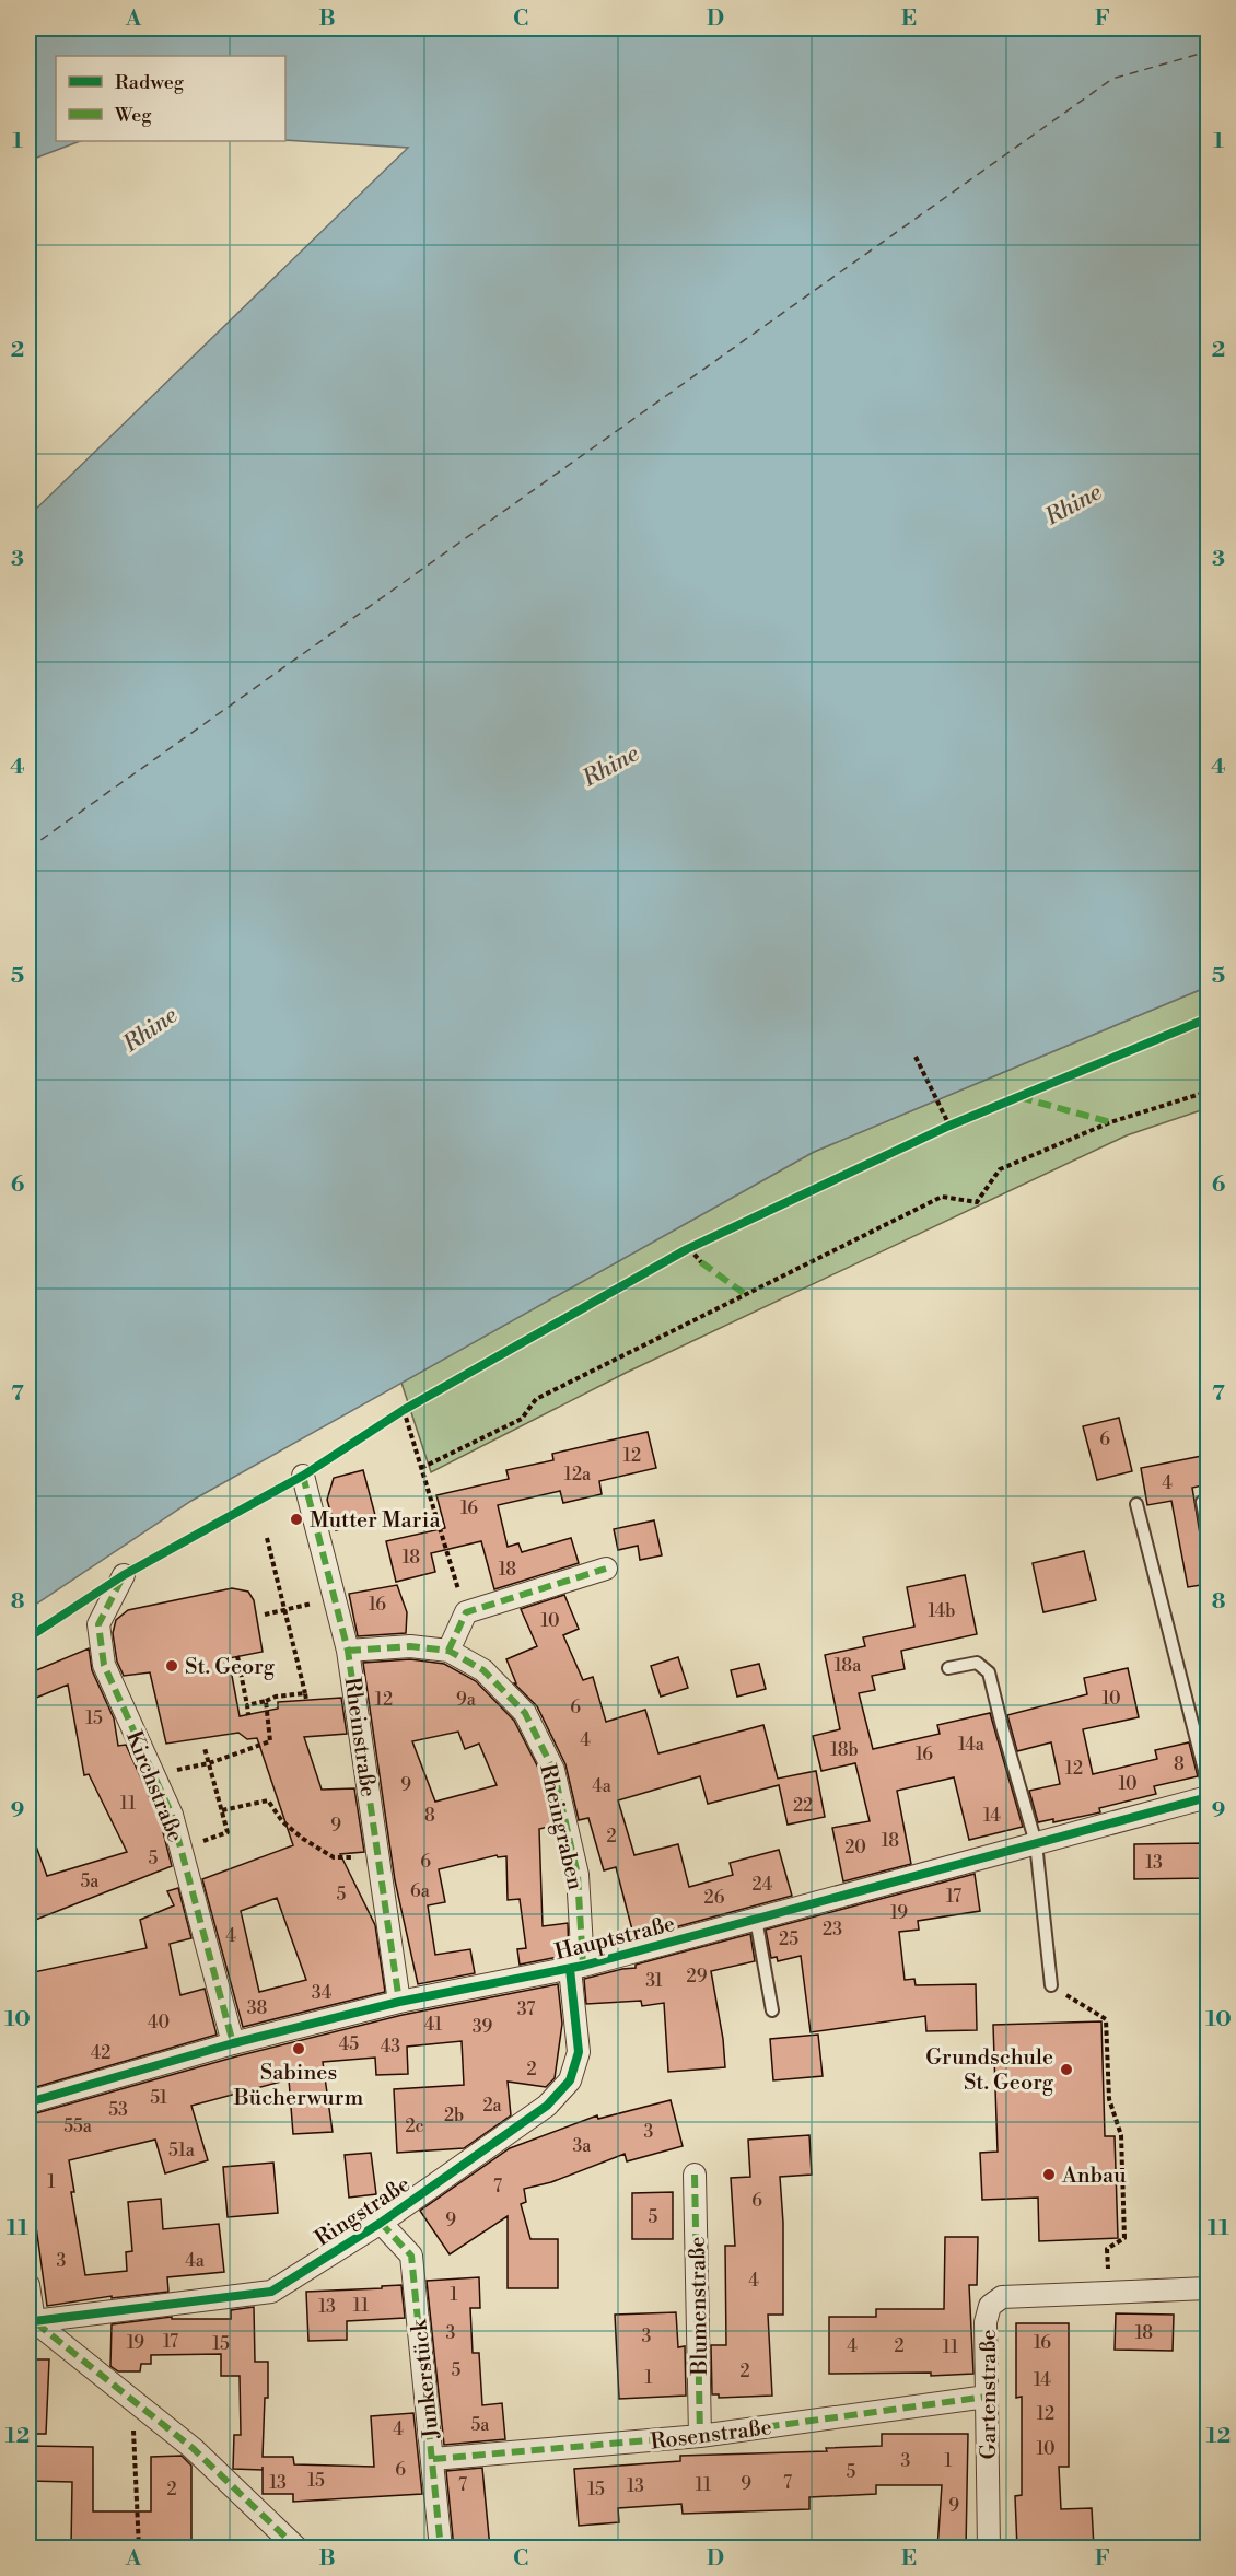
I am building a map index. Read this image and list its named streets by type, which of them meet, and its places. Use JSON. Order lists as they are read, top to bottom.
{
  "streets": {
    "street": [
      "Rheinstraße",
      "Kirchstraße",
      "Rheingraben",
      "Hauptstraße",
      "Ringstraße",
      "Blumenstraße",
      "Junkerstück",
      "Gartenstraße",
      "Rosenstraße"
    ]
  },
  "crossings": [
    ["Rheinstraße", "Rheingraben"],
    ["Rheinstraße", "Hauptstraße"],
    ["Kirchstraße", "Hauptstraße"],
    ["Rheingraben", "Hauptstraße"],
    ["Rheingraben", "Ringstraße"],
    ["Hauptstraße", "Ringstraße"],
    ["Ringstraße", "Junkerstück"],
    ["Blumenstraße", "Rosenstraße"],
    ["Junkerstück", "Rosenstraße"],
    ["Gartenstraße", "Rosenstraße"]
  ],
  "water": ["Rhine"],
  "places": [
    "Mutter Maria",
    "St. Georg",
    "Sabines Bücherwurm",
    "Grundschule St. Georg",
    "Anbau"
  ],
  "house_numbers": [
    "6",
    "12",
    "12a",
    "4",
    "16",
    "18",
    "18",
    "16",
    "14b",
    "10",
    "18a",
    "10",
    "12",
    "9a",
    "6",
    "15",
    "4",
    "14a",
    "18b",
    "16",
    "8",
    "12",
    "10",
    "9",
    "4a",
    "11",
    "22",
    "8",
    "14",
    "9",
    "2",
    "18",
    "20",
    "5",
    "6",
    "13",
    "5a",
    "24",
    "6a",
    "5",
    "17",
    "26",
    "19",
    "23",
    "4",
    "25",
    "29",
    "31",
    "34",
    "38",
    "37",
    "40",
    "41",
    "39",
    "45",
    "43",
    "42",
    "2",
    "51",
    "2a",
    "53",
    "2b",
    "55a",
    "2c",
    "3",
    "3a",
    "51a",
    "1",
    "7",
    "6",
    "5",
    "9",
    "3",
    "4a",
    "4",
    "1",
    "11",
    "13",
    "3",
    "18",
    "3",
    "17",
    "19",
    "16",
    "15",
    "4",
    "2",
    "11",
    "5",
    "2",
    "1",
    "14",
    "12",
    "5a",
    "4",
    "10",
    "3",
    "1",
    "6",
    "5",
    "15",
    "13",
    "7",
    "9",
    "7",
    "11",
    "13",
    "2",
    "15",
    "9"
  ],
  "legend": ["Radweg", "Weg"],
  "grid": {
    "columns": [
      "A",
      "B",
      "C",
      "D",
      "E",
      "F"
    ],
    "rows": [
      "1",
      "2",
      "3",
      "4",
      "5",
      "6",
      "7",
      "8",
      "9",
      "10",
      "11",
      "12"
    ]
  }
}
